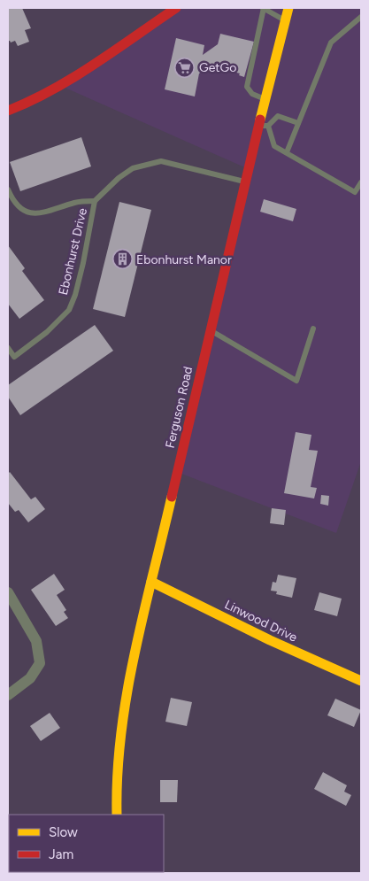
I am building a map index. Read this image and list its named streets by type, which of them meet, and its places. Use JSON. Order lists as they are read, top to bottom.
{
  "streets": {
    "street": ["Ferguson Road", "Linwood Drive"],
    "lane": ["Ebonhurst Drive"]
  },
  "crossings": [
    ["Ebonhurst Drive", "Ferguson Road"],
    ["Ferguson Road", "Linwood Drive"]
  ],
  "places": {
    "supermarket": ["GetGo"],
    "building": ["Ebonhurst Manor"]
  },
  "legend": ["Slow", "Jam"]
}
